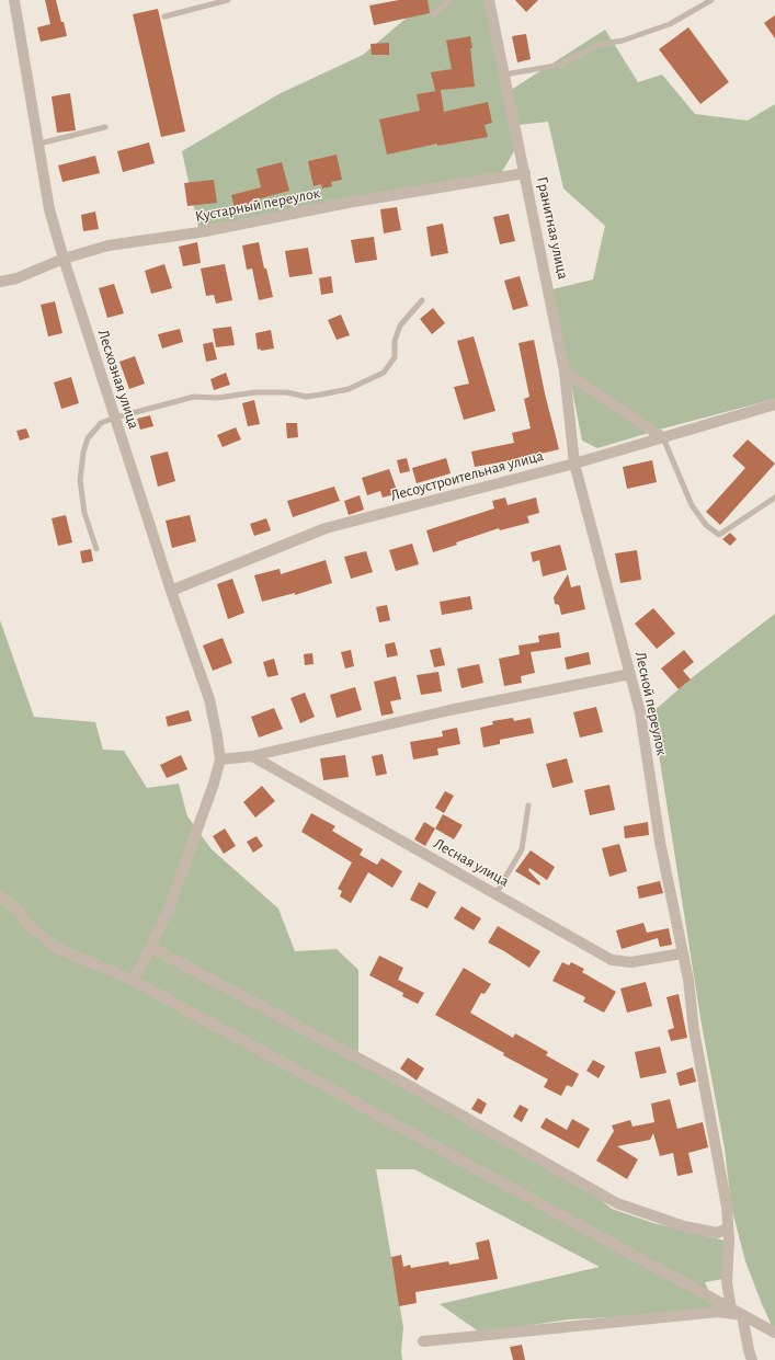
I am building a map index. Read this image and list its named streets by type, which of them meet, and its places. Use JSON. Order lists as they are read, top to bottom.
{
  "streets": {
    "street": [
      "Кустарный переулок",
      "Гранитная улица",
      "Лесхозная улица",
      "Лесоустроительная улица",
      "Лесной переулок",
      "Лесная улица"
    ]
  },
  "crossings": [
    ["Кустарный переулок", "Гранитная улица"],
    ["Кустарный переулок", "Лесхозная улица"],
    ["Гранитная улица", "Лесоустроительная улица"],
    ["Гранитная улица", "Лесной переулок"],
    ["Лесхозная улица", "Лесоустроительная улица"],
    ["Лесоустроительная улица", "Лесной переулок"],
    ["Лесной переулок", "Лесная улица"]
  ]
}
